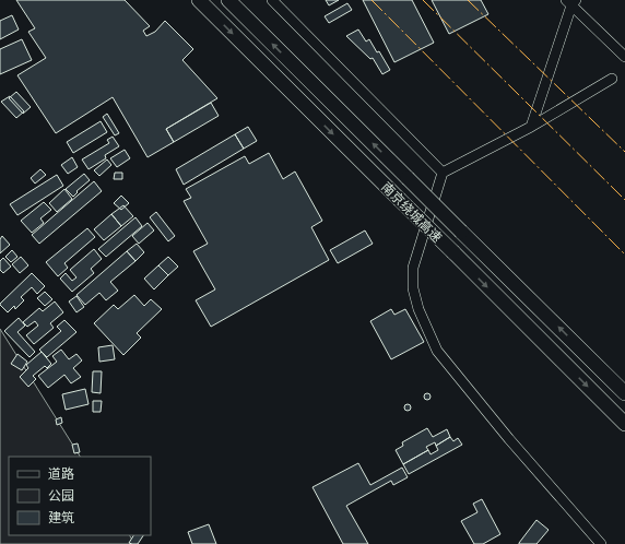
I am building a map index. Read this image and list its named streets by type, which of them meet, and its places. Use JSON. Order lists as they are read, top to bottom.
{
  "streets": {
    "highway": ["南京绕城高速"]
  },
  "legend": ["道路", "公园", "建筑"]
}
